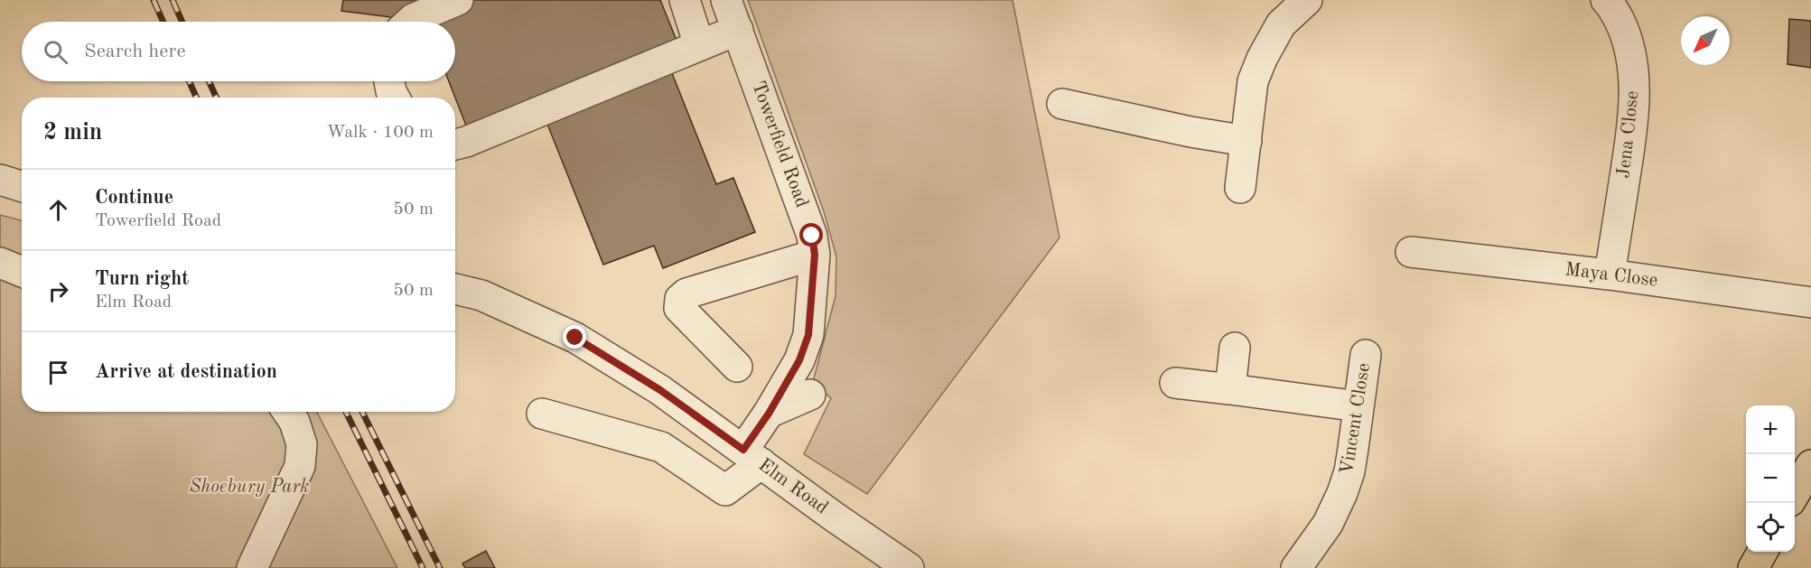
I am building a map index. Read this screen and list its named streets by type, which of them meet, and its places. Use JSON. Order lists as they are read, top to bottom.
{
  "streets": {
    "street": [
      "Jena Close",
      "Towerfield Road",
      "Maya Close",
      "Vincent Close",
      "Elm Road"
    ]
  },
  "crossings": [
    ["Jena Close", "Maya Close"],
    ["Towerfield Road", "Elm Road"]
  ],
  "parks": ["Shoebury Park"],
  "north": "bottom left",
  "page": {
    "search": "Search here",
    "heading": ["2 min", "Walk · 100 m"],
    "list": [
      ["Continue", "Towerfield Road", "50 m"],
      ["Turn right", "Elm Road", "50 m"],
      "Arrive at destination"
    ],
    "map_buttons": ["+", "−"]
  }
}
